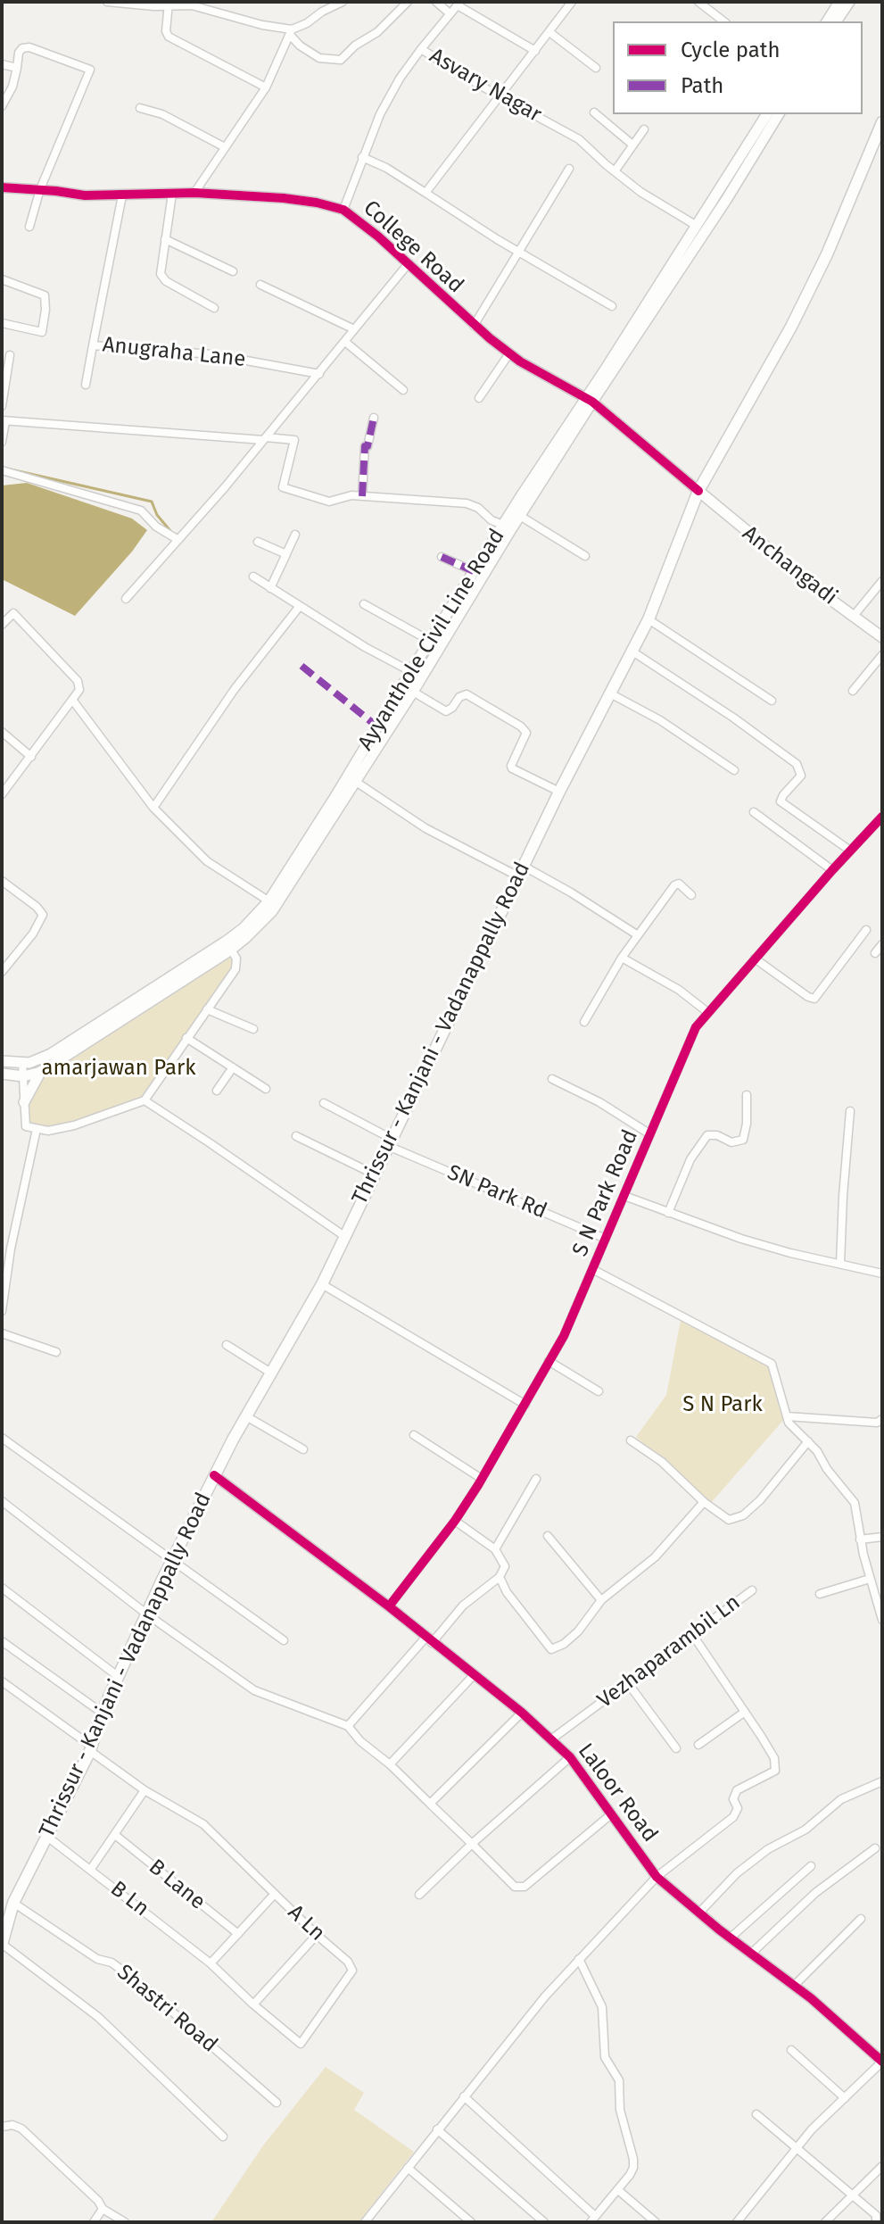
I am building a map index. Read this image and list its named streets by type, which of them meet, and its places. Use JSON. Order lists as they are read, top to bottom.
{
  "streets": {
    "main road": ["Anchangadi", "Ayyanthole Civil Line Road", "Thrissur - Kanjani - Vadanappally Road"],
    "street": [
      "Asvary Nagar",
      "College Road",
      "Anugraha Lane",
      "SN Park Rd",
      "S N Park Road",
      "Vezhaparambil Ln",
      "Laloor Road",
      "B Lane",
      "B Ln",
      "A Ln",
      "Shastri Road"
    ]
  },
  "crossings": [
    ["Asvary Nagar", "College Road"],
    ["Asvary Nagar", "Ayyanthole Civil Line Road"],
    ["College Road", "Anugraha Lane"],
    ["College Road", "Anchangadi"],
    ["College Road", "Ayyanthole Civil Line Road"],
    ["College Road", "Thrissur - Kanjani - Vadanappally Road"],
    ["Anchangadi", "Thrissur - Kanjani - Vadanappally Road"],
    ["Thrissur - Kanjani - Vadanappally Road", "SN Park Rd"],
    ["Thrissur - Kanjani - Vadanappally Road", "Laloor Road"],
    ["Thrissur - Kanjani - Vadanappally Road", "B Ln"],
    ["Thrissur - Kanjani - Vadanappally Road", "A Ln"],
    ["Thrissur - Kanjani - Vadanappally Road", "Shastri Road"],
    ["SN Park Rd", "S N Park Road"],
    ["S N Park Road", "Laloor Road"],
    ["Vezhaparambil Ln", "Laloor Road"],
    ["B Ln", "A Ln"]
  ],
  "parks": ["amarjawan Park", "S N Park"],
  "legend": ["Cycle path", "Path"]
}
